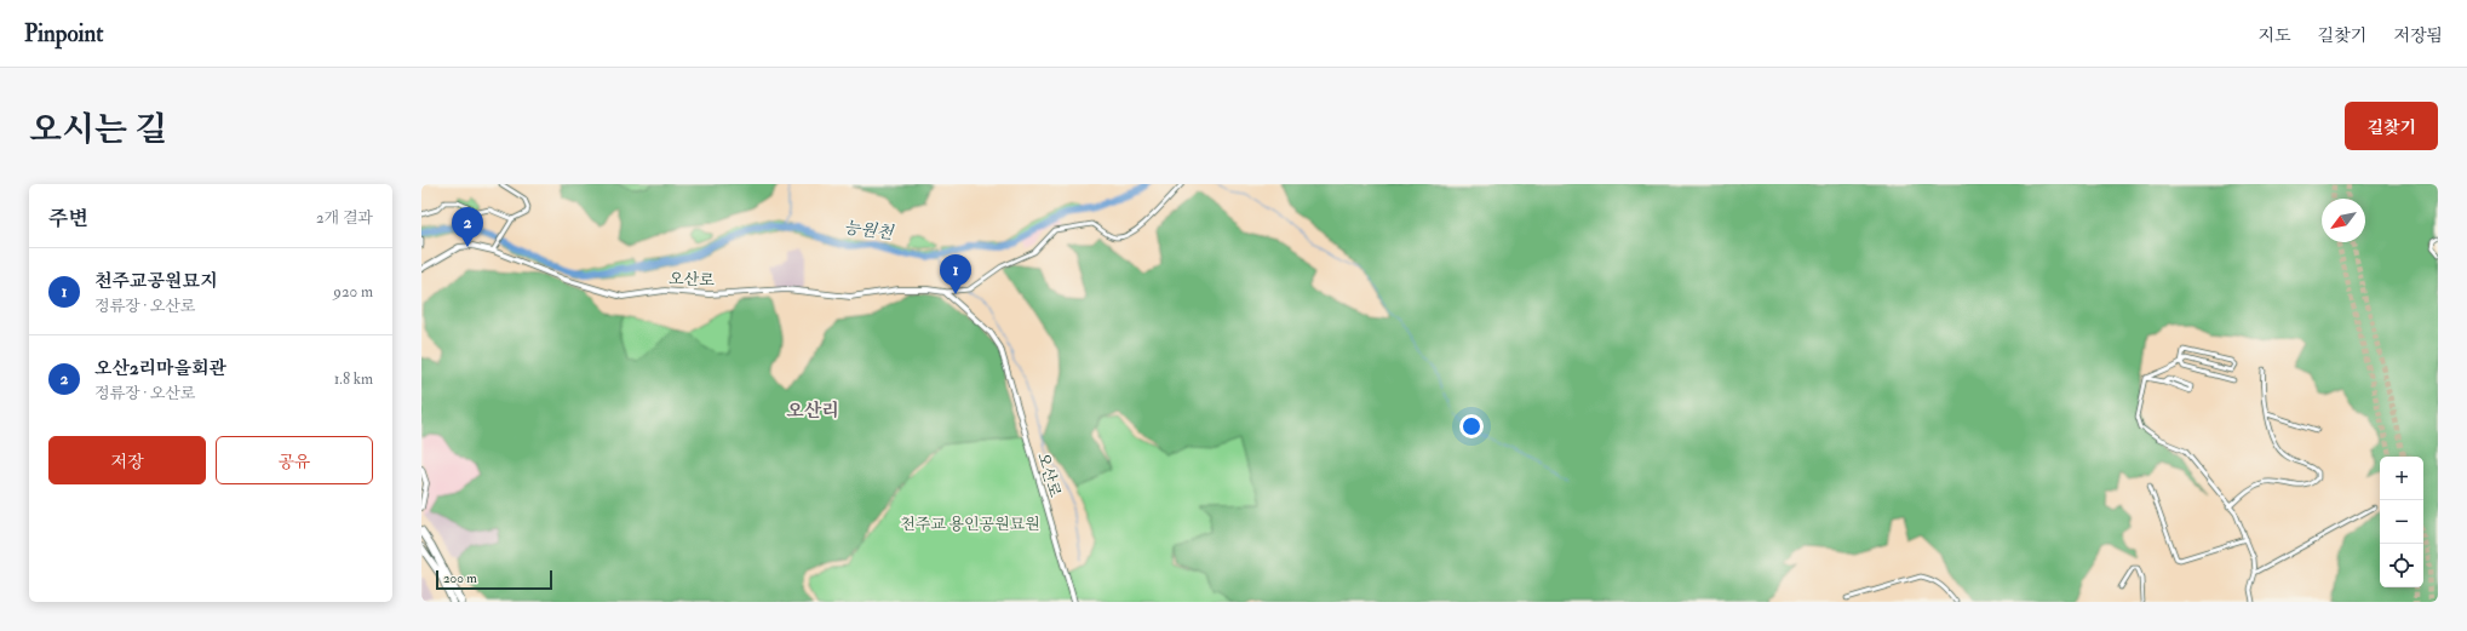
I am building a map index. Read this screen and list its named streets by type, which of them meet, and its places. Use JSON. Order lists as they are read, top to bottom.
{
  "streets": {
    "street": ["오산로"]
  },
  "districts": ["오산리"],
  "water": ["능원천"],
  "parks": ["천주교 용인공원묘원"],
  "scale_bar": "200 m",
  "north": "bottom left",
  "page": {
    "header": "Pinpoint",
    "nav": ["지도", "길찾기", "저장됨"],
    "title": "오시는 길",
    "buttons": [
      "길찾기",
      ["저장", "공유"]
    ],
    "heading": ["주변", "2개 결과"],
    "pins": ["2", "1"],
    "list": [
      {
        "mark": "1",
        "name": "천주교공원묘지",
        "note": "정류장 · 오산로",
        "value": "920 m"
      },
      {
        "mark": "2",
        "name": "오산2리마을회관",
        "note": "정류장 · 오산로",
        "value": "1.8 km"
      }
    ],
    "map_buttons": ["+", "−"],
    "scale": "200 m"
  }
}
